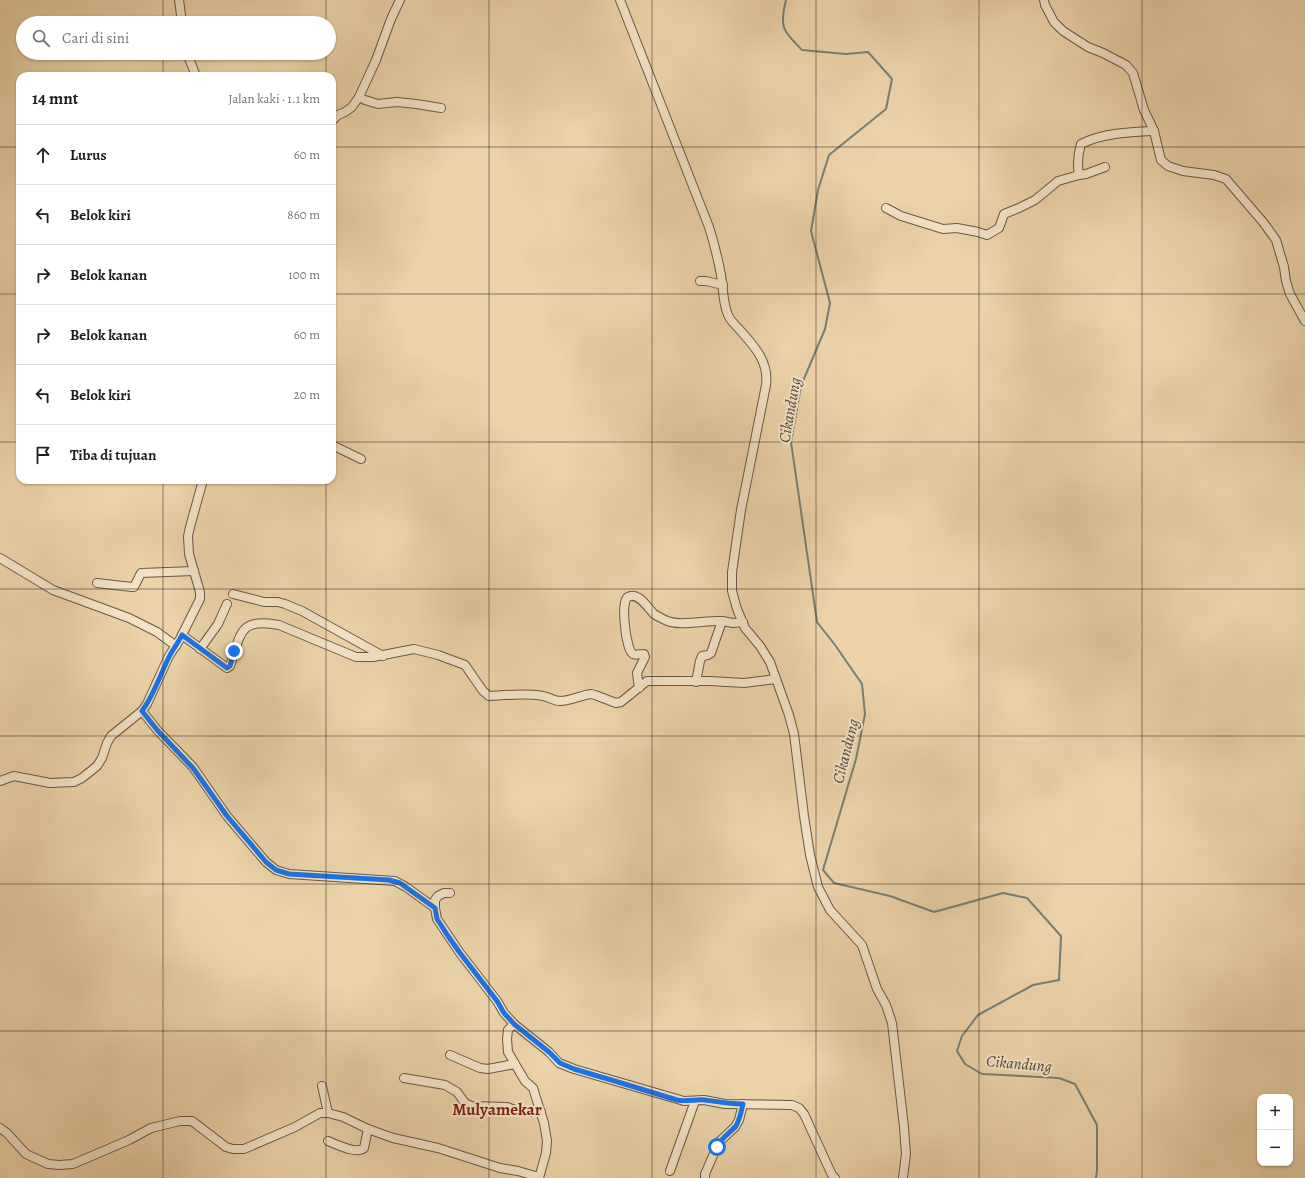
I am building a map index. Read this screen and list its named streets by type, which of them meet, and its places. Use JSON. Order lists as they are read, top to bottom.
{
  "districts": ["Mulyamekar"],
  "water": ["Cikandung"],
  "page": {
    "search": "Cari di sini",
    "heading": ["14 mnt", "Jalan kaki · 1.1 km"],
    "list": [
      ["Lurus", "60 m"],
      ["Belok kiri", "860 m"],
      ["Belok kanan", "100 m"],
      ["Belok kanan", "60 m"],
      ["Belok kiri", "20 m"],
      "Tiba di tujuan"
    ],
    "map_buttons": ["+", "−"]
  }
}
